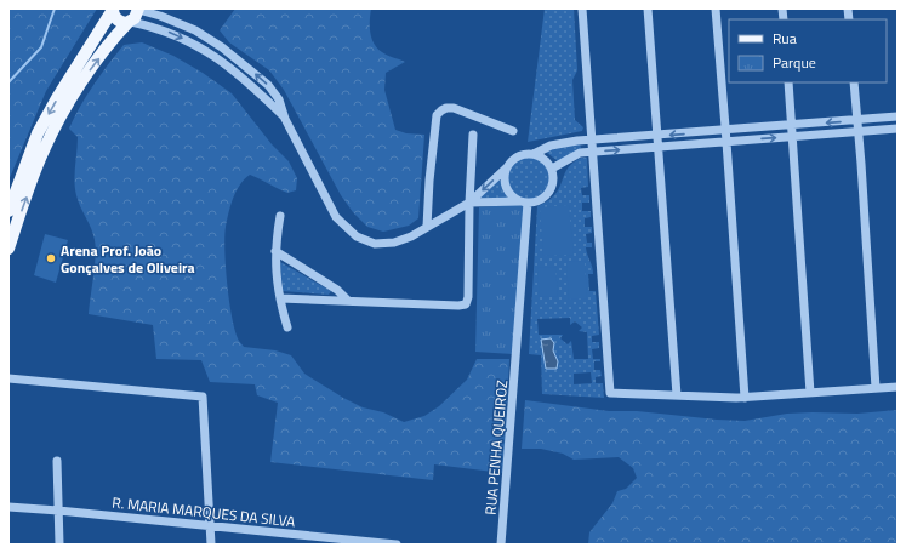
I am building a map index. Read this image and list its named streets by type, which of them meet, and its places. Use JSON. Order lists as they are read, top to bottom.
{
  "streets": {
    "street": ["RUA PENHA QUEIROZ", "R. MARIA MARQUES DA SILVA"]
  },
  "places": ["Arena Prof. João Gonçalves de Oliveira"],
  "legend": ["Rua", "Parque"]
}
